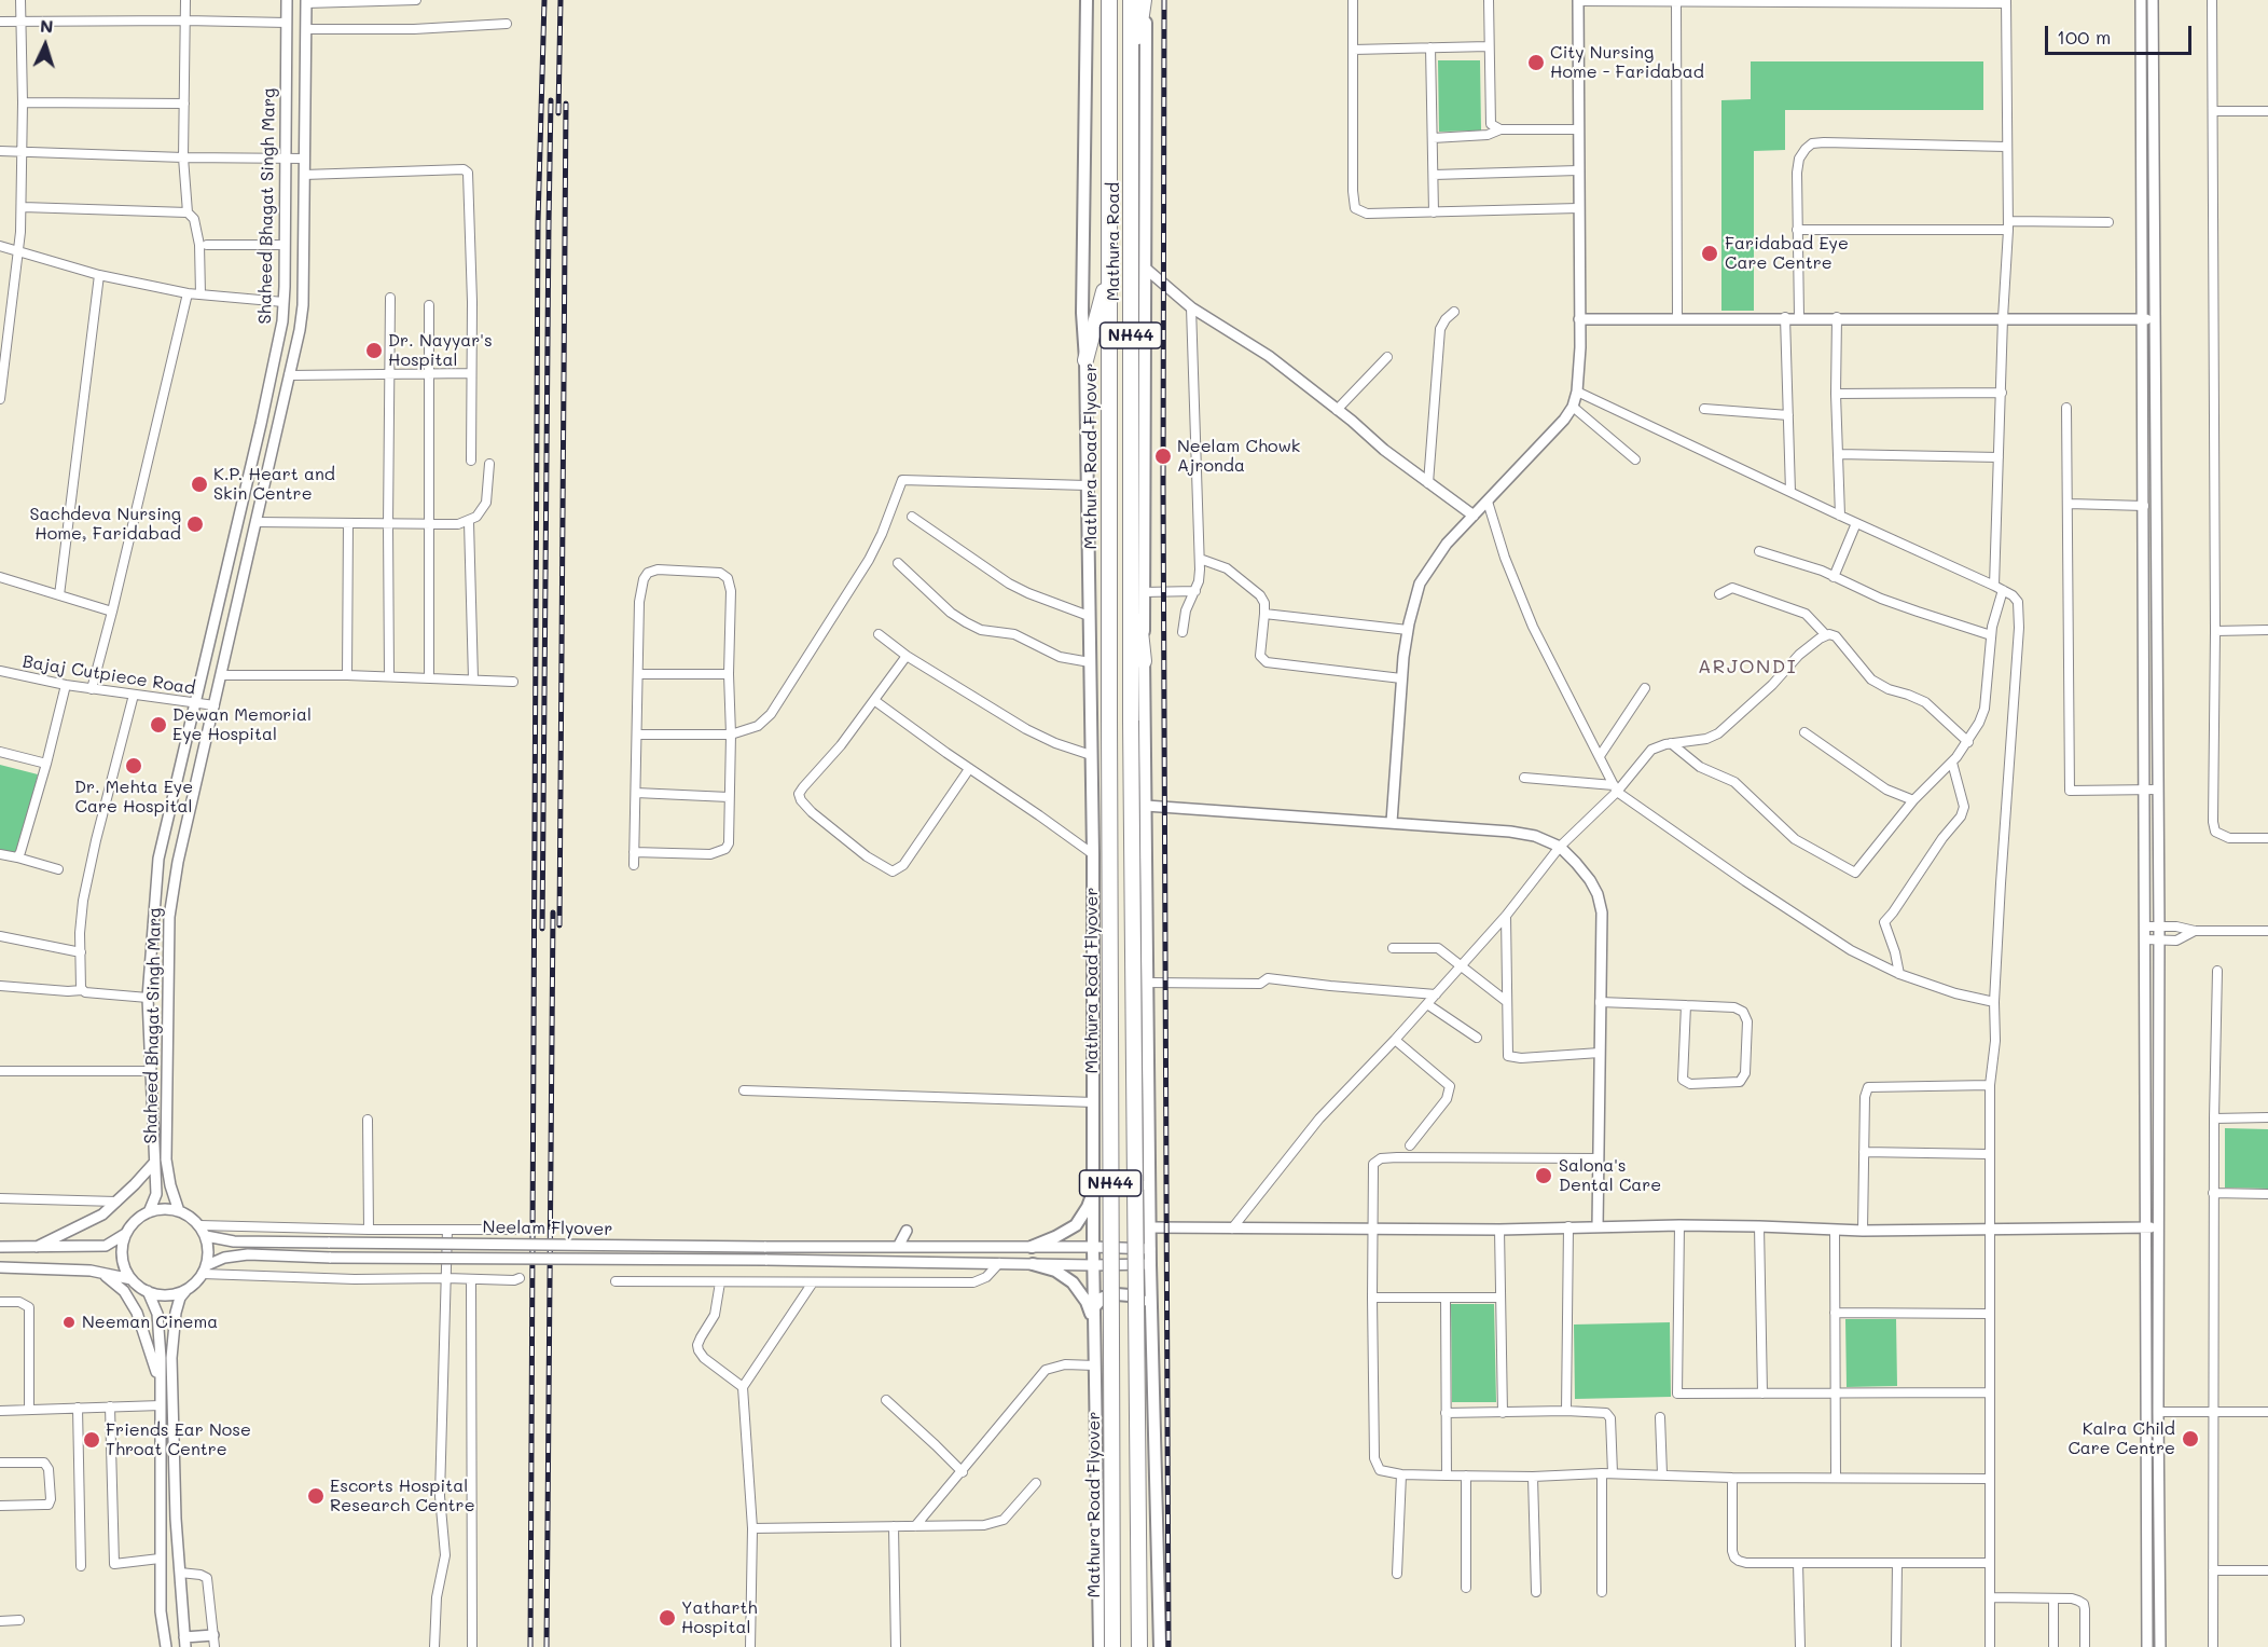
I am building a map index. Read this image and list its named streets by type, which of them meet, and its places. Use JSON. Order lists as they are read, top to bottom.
{
  "streets": {
    "highway": ["Mathura Road", "NH44", "Mathura Road Flyover"],
    "street": ["Shaheed Bhagat Singh Marg", "Bajaj Cutpiece Road", "Neelam Flyover"]
  },
  "crossings": [
    ["Shaheed Bhagat Singh Marg", "Bajaj Cutpiece Road"],
    ["Shaheed Bhagat Singh Marg", "Neelam Flyover"],
    ["Mathura Road", "NH44"],
    ["Mathura Road", "Mathura Road Flyover"]
  ],
  "districts": ["ARJONDI"],
  "places": [
    "City Nursing Home - Faridabad",
    "Faridabad Eye Care Centre",
    "Dr. Nayyar's Hospital",
    "Neelam Chowk Ajronda",
    "K.P. Heart and Skin Centre",
    "Sachdeva Nursing Home, Faridabad",
    "Dewan Memorial Eye Hospital",
    "Dr. Mehta Eye Care Hospital",
    "Salona's Dental Care",
    "Neeman Cinema",
    "Kalra Child Care Centre",
    "Friends Ear Nose Throat Centre",
    "Escorts Hospital Research Centre",
    "Yatharth Hospital"
  ],
  "scale_bar": "100 m",
  "north": "top"
}
